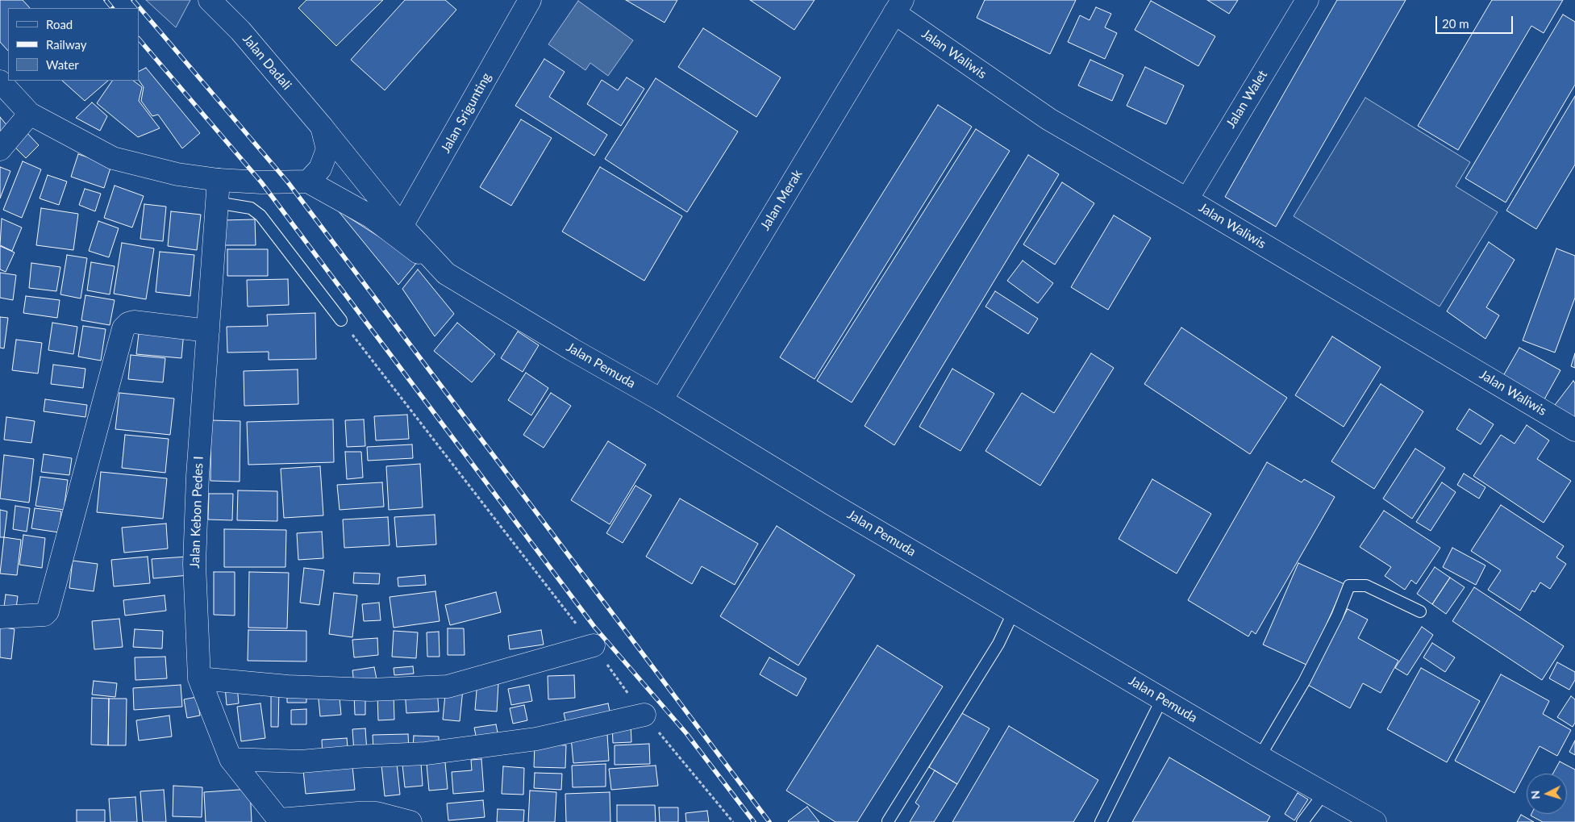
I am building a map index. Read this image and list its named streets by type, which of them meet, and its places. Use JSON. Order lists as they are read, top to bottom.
{
  "streets": {
    "street": [
      "Jalan Waliwis",
      "Jalan Dadali",
      "Jalan Walet",
      "Jalan Srigunting",
      "Jalan Merak",
      "Jalan Pemuda",
      "Jalan Kebon Pedes I"
    ]
  },
  "crossings": [
    ["Jalan Waliwis", "Jalan Walet"],
    ["Jalan Waliwis", "Jalan Merak"],
    ["Jalan Dadali", "Jalan Srigunting"],
    ["Jalan Dadali", "Jalan Pemuda"],
    ["Jalan Srigunting", "Jalan Pemuda"],
    ["Jalan Merak", "Jalan Pemuda"]
  ],
  "legend": ["Road", "Railway", "Water"],
  "scale_bar": "20 m",
  "north": "left"
}
